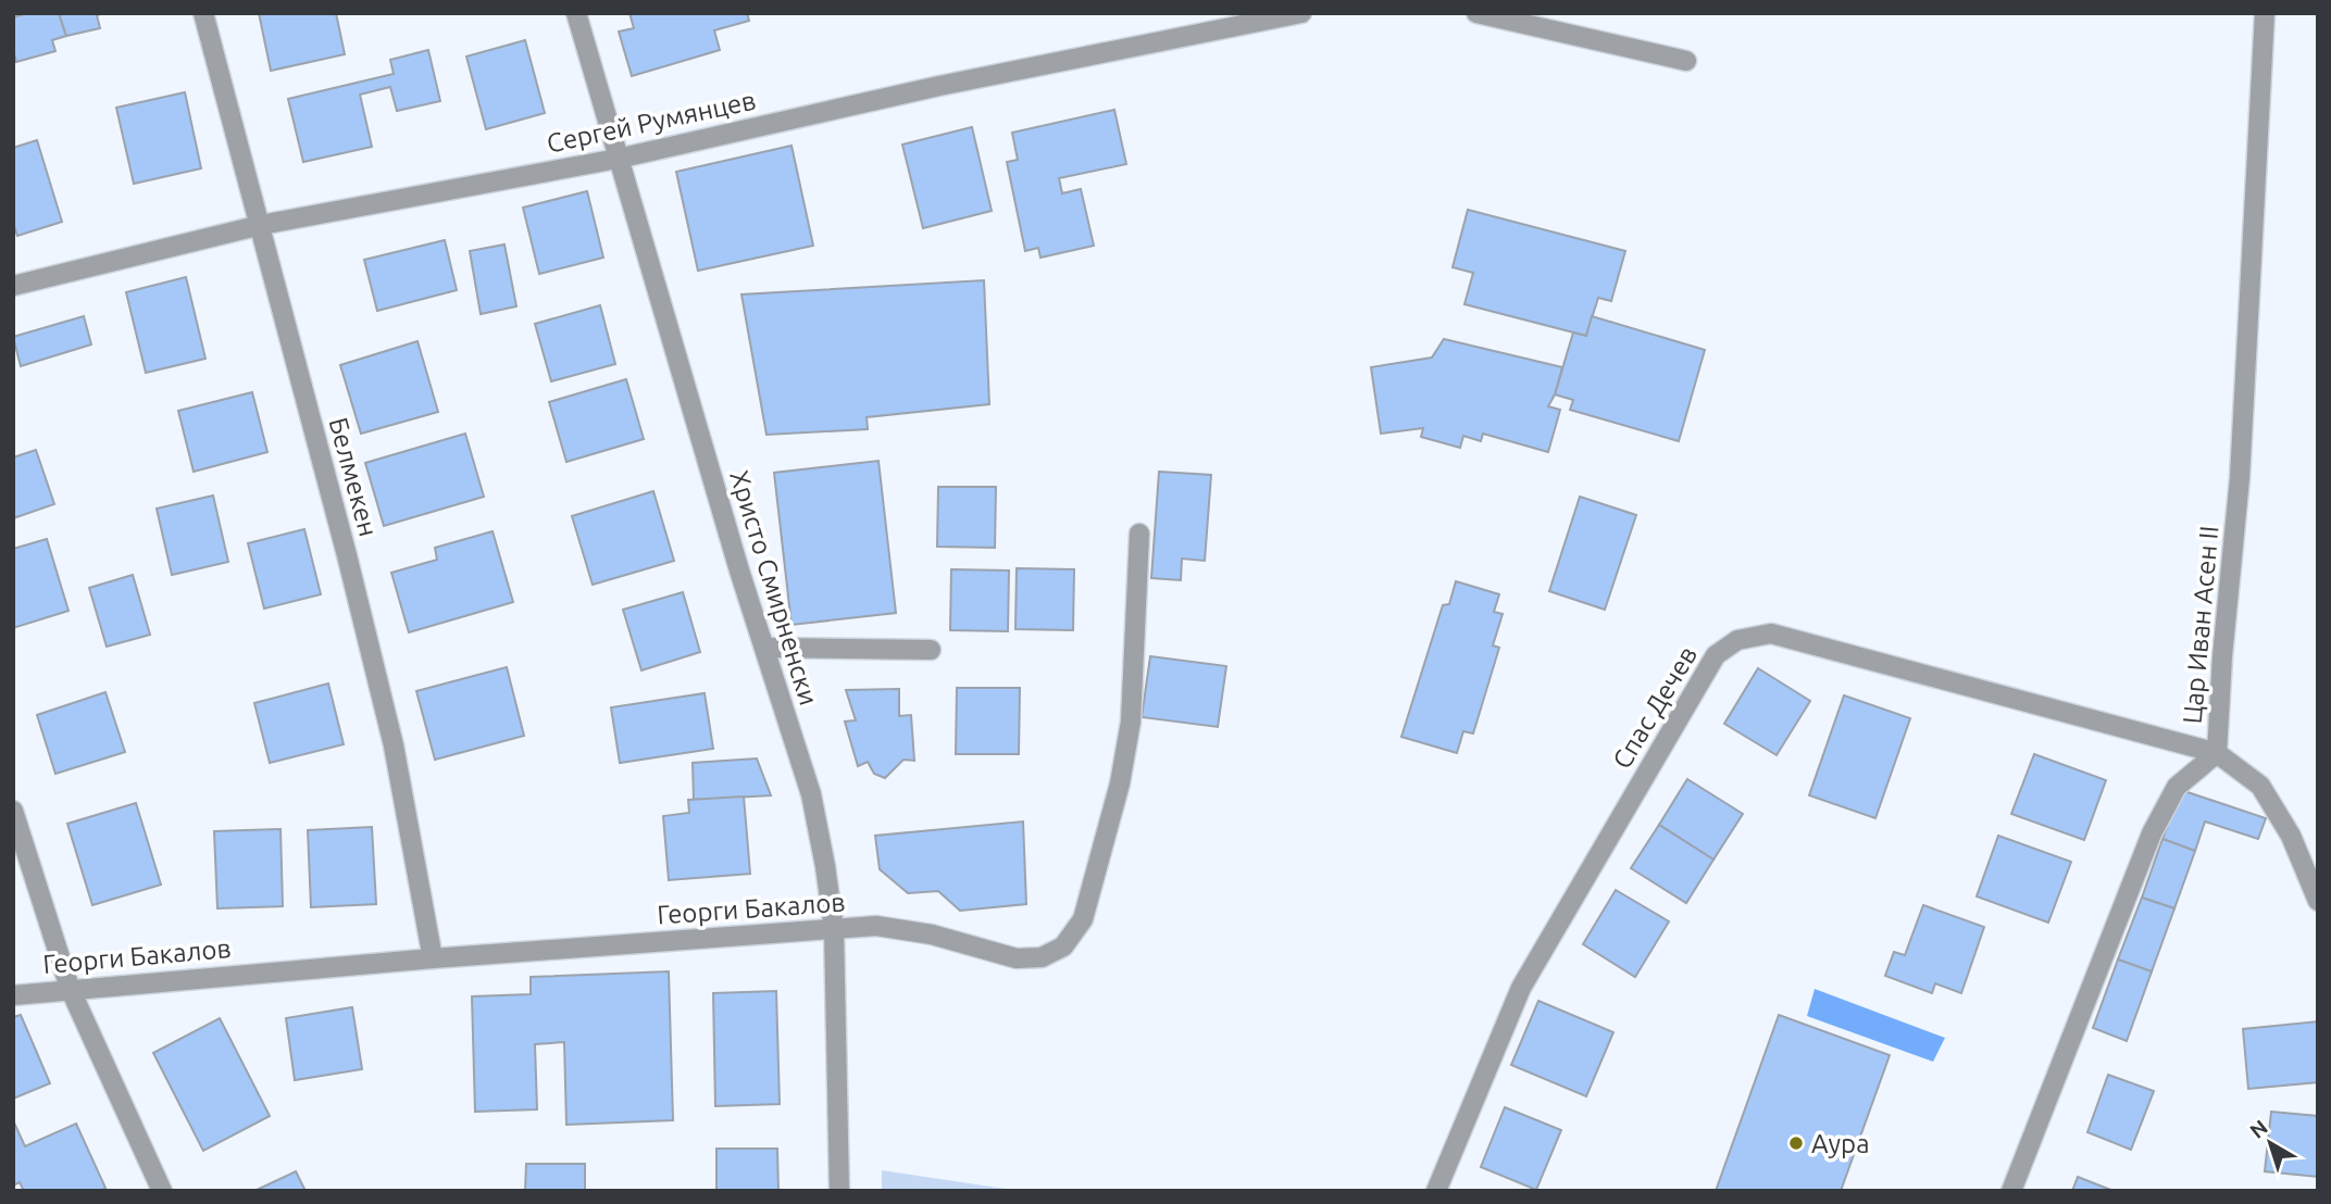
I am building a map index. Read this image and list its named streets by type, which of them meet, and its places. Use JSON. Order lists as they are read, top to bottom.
{
  "streets": {
    "street": [
      "Сергей Румянцев",
      "Белмекен",
      "Христо Смирненски",
      "Цар Иван Асен II",
      "Спас Дечев",
      "Георги Бакалов"
    ]
  },
  "crossings": [
    ["Сергей Румянцев", "Белмекен"],
    ["Сергей Румянцев", "Христо Смирненски"],
    ["Белмекен", "Георги Бакалов"],
    ["Христо Смирненски", "Георги Бакалов"],
    ["Цар Иван Асен II", "Спас Дечев"]
  ],
  "places": ["Аура"],
  "north": "top left"
}
